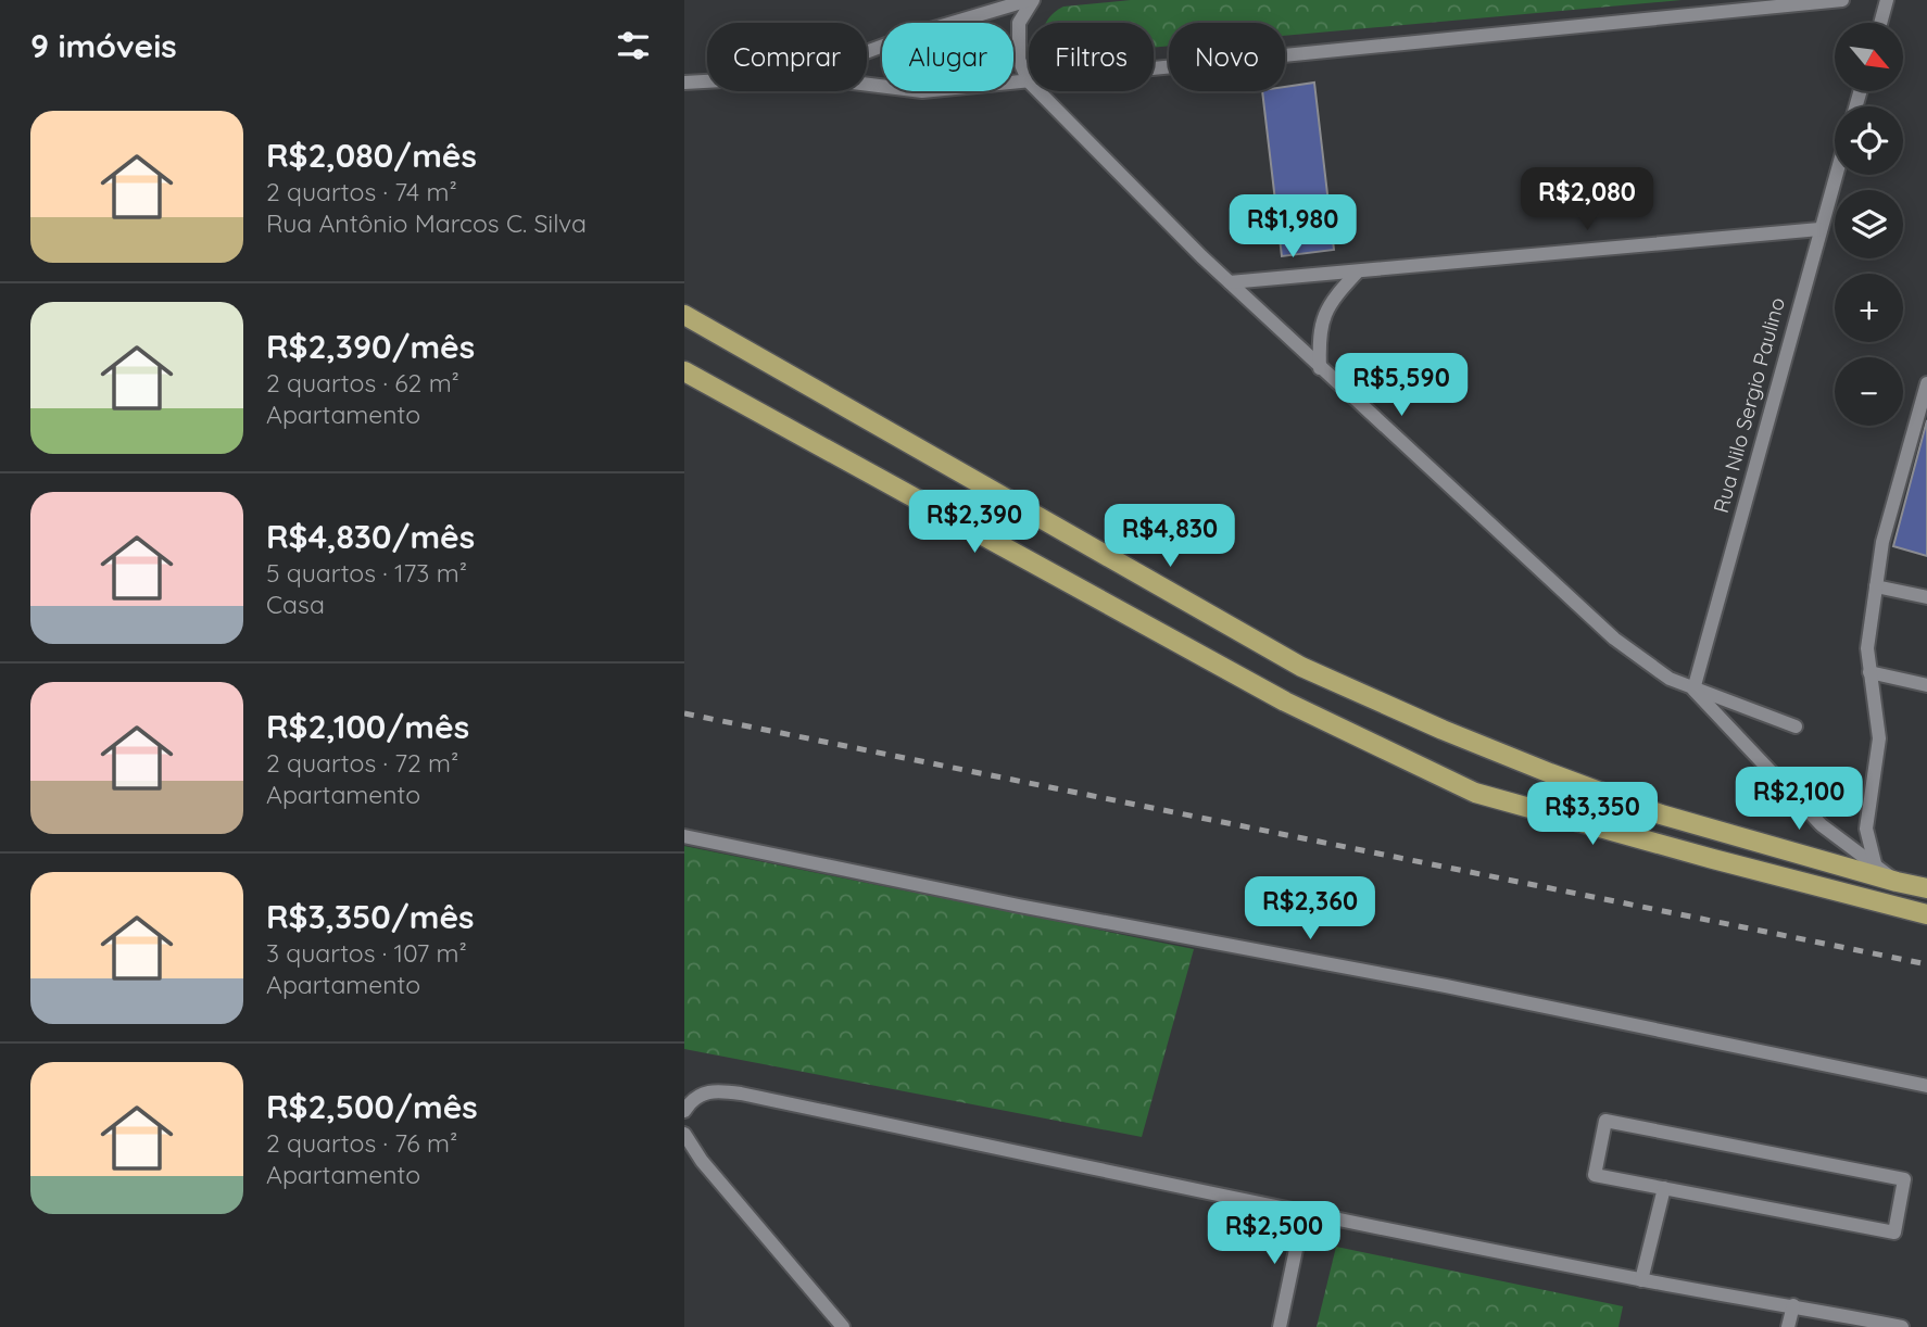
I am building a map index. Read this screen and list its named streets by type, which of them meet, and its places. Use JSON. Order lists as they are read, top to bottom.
{
  "streets": {
    "street": ["Rua Nilo Sergio Paulino"]
  },
  "north": "bottom right",
  "page": {
    "heading": "9 imóveis",
    "map_buttons": ["+", "−"],
    "chip": [
      "Comprar",
      "Alugar",
      "Filtros",
      "Novo"
    ],
    "list": [
      {
        "name": "R$2,080/mês",
        "note": "2 quartos · 74 m² · Rua Antônio Marcos C. Silva"
      },
      {
        "name": "R$2,390/mês",
        "note": "2 quartos · 62 m² · Apartamento"
      },
      {
        "name": "R$4,830/mês",
        "note": "5 quartos · 173 m² · Casa"
      },
      {
        "name": "R$2,100/mês",
        "note": "2 quartos · 72 m² · Apartamento"
      },
      {
        "name": "R$3,350/mês",
        "note": "3 quartos · 107 m² · Apartamento"
      },
      {
        "name": "R$2,500/mês",
        "note": "2 quartos · 76 m² · Apartamento"
      }
    ],
    "price": [
      "R$2,080",
      "R$1,980",
      "R$5,590",
      "R$2,390",
      "R$4,830",
      "R$2,100",
      "R$3,350",
      "R$2,360",
      "R$2,500"
    ]
  }
}
